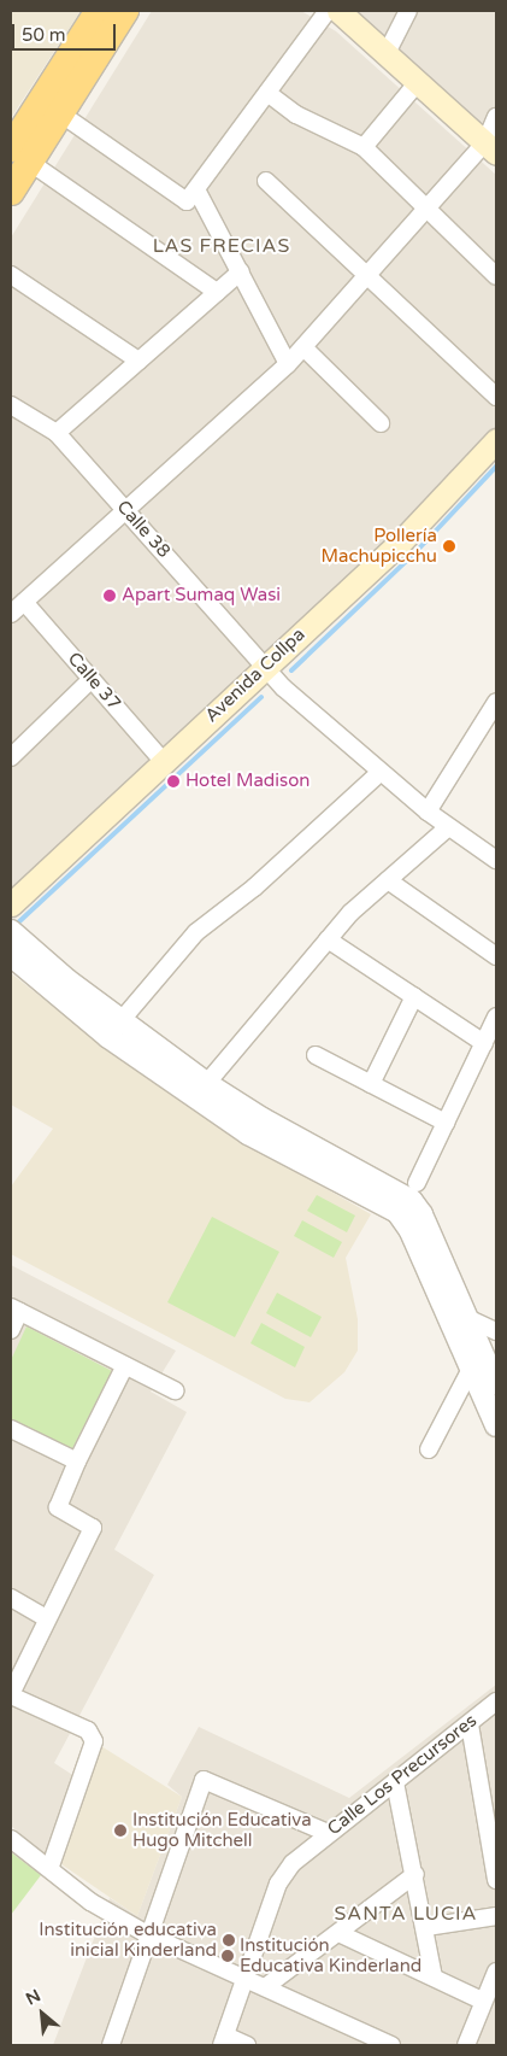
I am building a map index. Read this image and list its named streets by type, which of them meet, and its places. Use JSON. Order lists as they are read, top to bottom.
{
  "streets": {
    "main road": ["Avenida Collpa"],
    "street": ["Calle 38", "Calle 37", "Calle Los Precursores"]
  },
  "crossings": [
    ["Calle 38", "Avenida Collpa"],
    ["Avenida Collpa", "Calle 37"]
  ],
  "districts": ["LAS FRECIAS", "SANTA LUCIA"],
  "places": [
    "Pollería Machupicchu",
    "Apart Sumaq Wasi",
    "Hotel Madison",
    "Institución Educativa Hugo Mitchell",
    "Institución educativa inicial Kinderland",
    "Institución Educativa Kinderland"
  ],
  "scale_bar": "50 m",
  "north": "top left"
}
